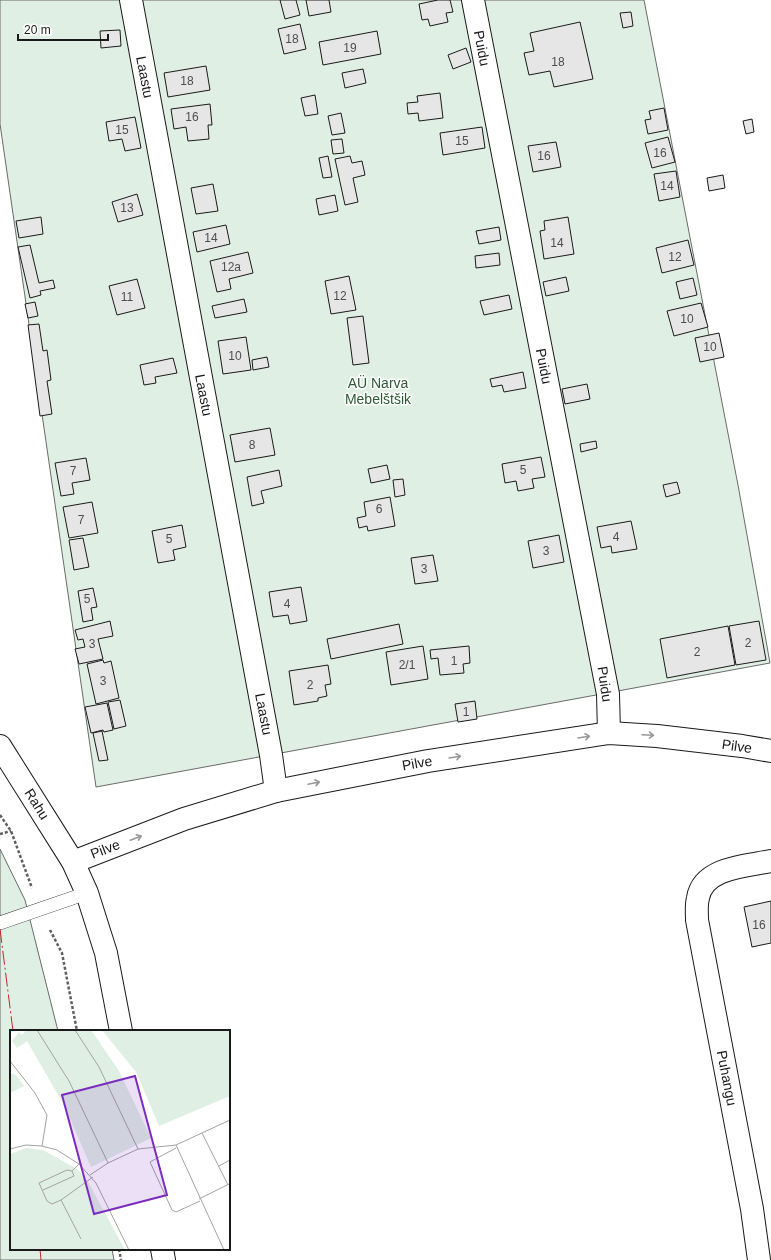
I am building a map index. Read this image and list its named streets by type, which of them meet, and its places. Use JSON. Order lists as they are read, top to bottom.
{
  "streets": {
    "street": [
      "Puidu",
      "Laastu",
      "Pilve",
      "Rahu",
      "Puhangu"
    ]
  },
  "crossings": [
    ["Puidu", "Pilve"],
    ["Laastu", "Pilve"],
    ["Pilve", "Rahu"]
  ],
  "one_way": ["Pilve"],
  "parks": ["AÜ Narva Mebelštšik"],
  "house_numbers": [
    "18",
    "19",
    "18",
    "18",
    "16",
    "15",
    "15",
    "16",
    "16",
    "14",
    "13",
    "14",
    "14",
    "12",
    "12a",
    "12",
    "11",
    "10",
    "10",
    "10",
    "8",
    "5",
    "7",
    "6",
    "7",
    "4",
    "5",
    "3",
    "3",
    "5",
    "4",
    "2",
    "3",
    "2",
    "1",
    "2/1",
    "3",
    "2",
    "1",
    "16"
  ],
  "scale_bar": "20 m"
}
